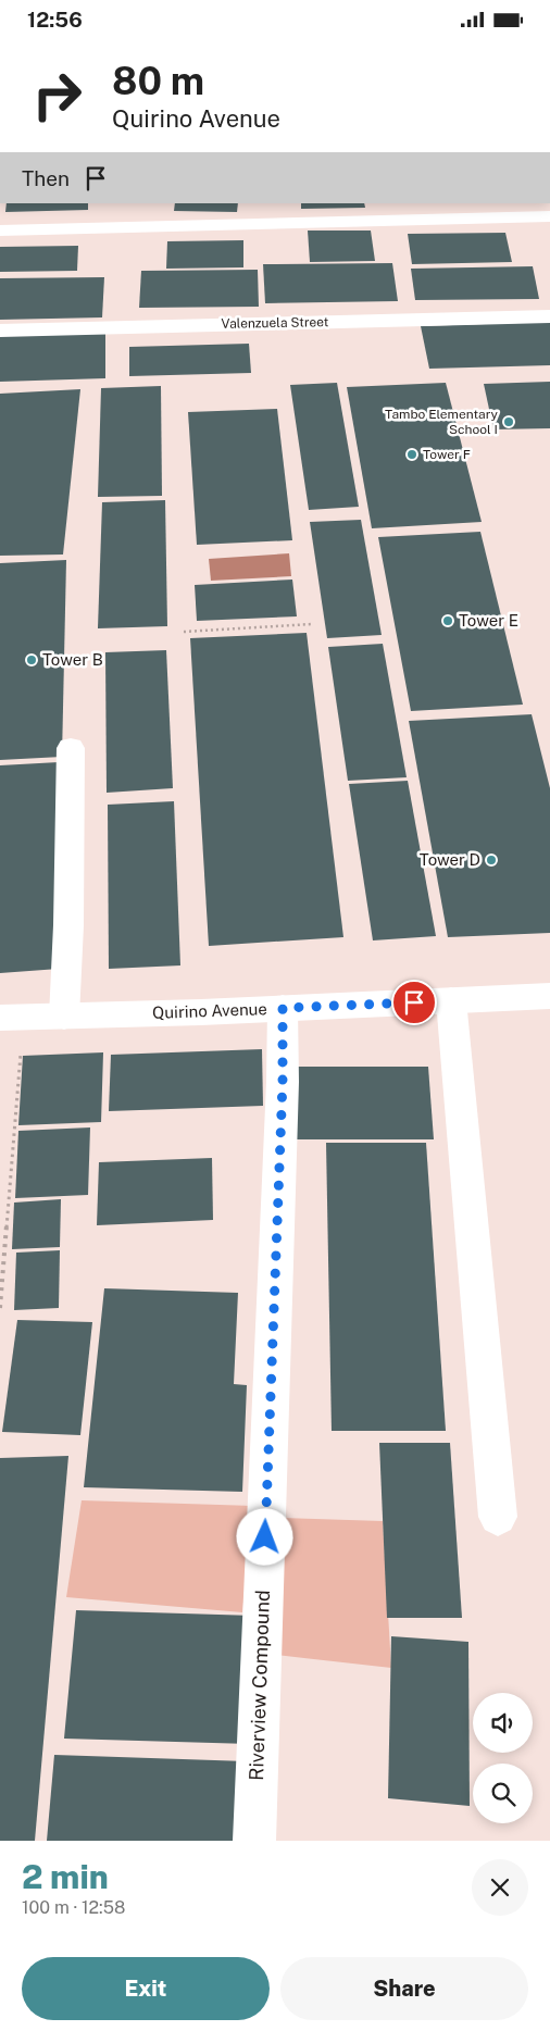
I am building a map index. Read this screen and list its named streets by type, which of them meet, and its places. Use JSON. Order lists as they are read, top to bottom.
{
  "streets": {
    "main road": ["Valenzuela Street", "Quirino Avenue", "Riverview Compound"]
  },
  "crossings": [
    ["Quirino Avenue", "Riverview Compound"]
  ],
  "places": [
    "Tambo Elementary School I",
    "Tower F",
    "Tower E",
    "Tower B",
    "Tower D"
  ],
  "page": {
    "status": "12:56",
    "turn": ["80 m", "Quirino Avenue"],
    "then": "Then",
    "heading": ["2 min", "100 m · 12:58"],
    "buttons": ["Exit", "Share"]
  }
}
